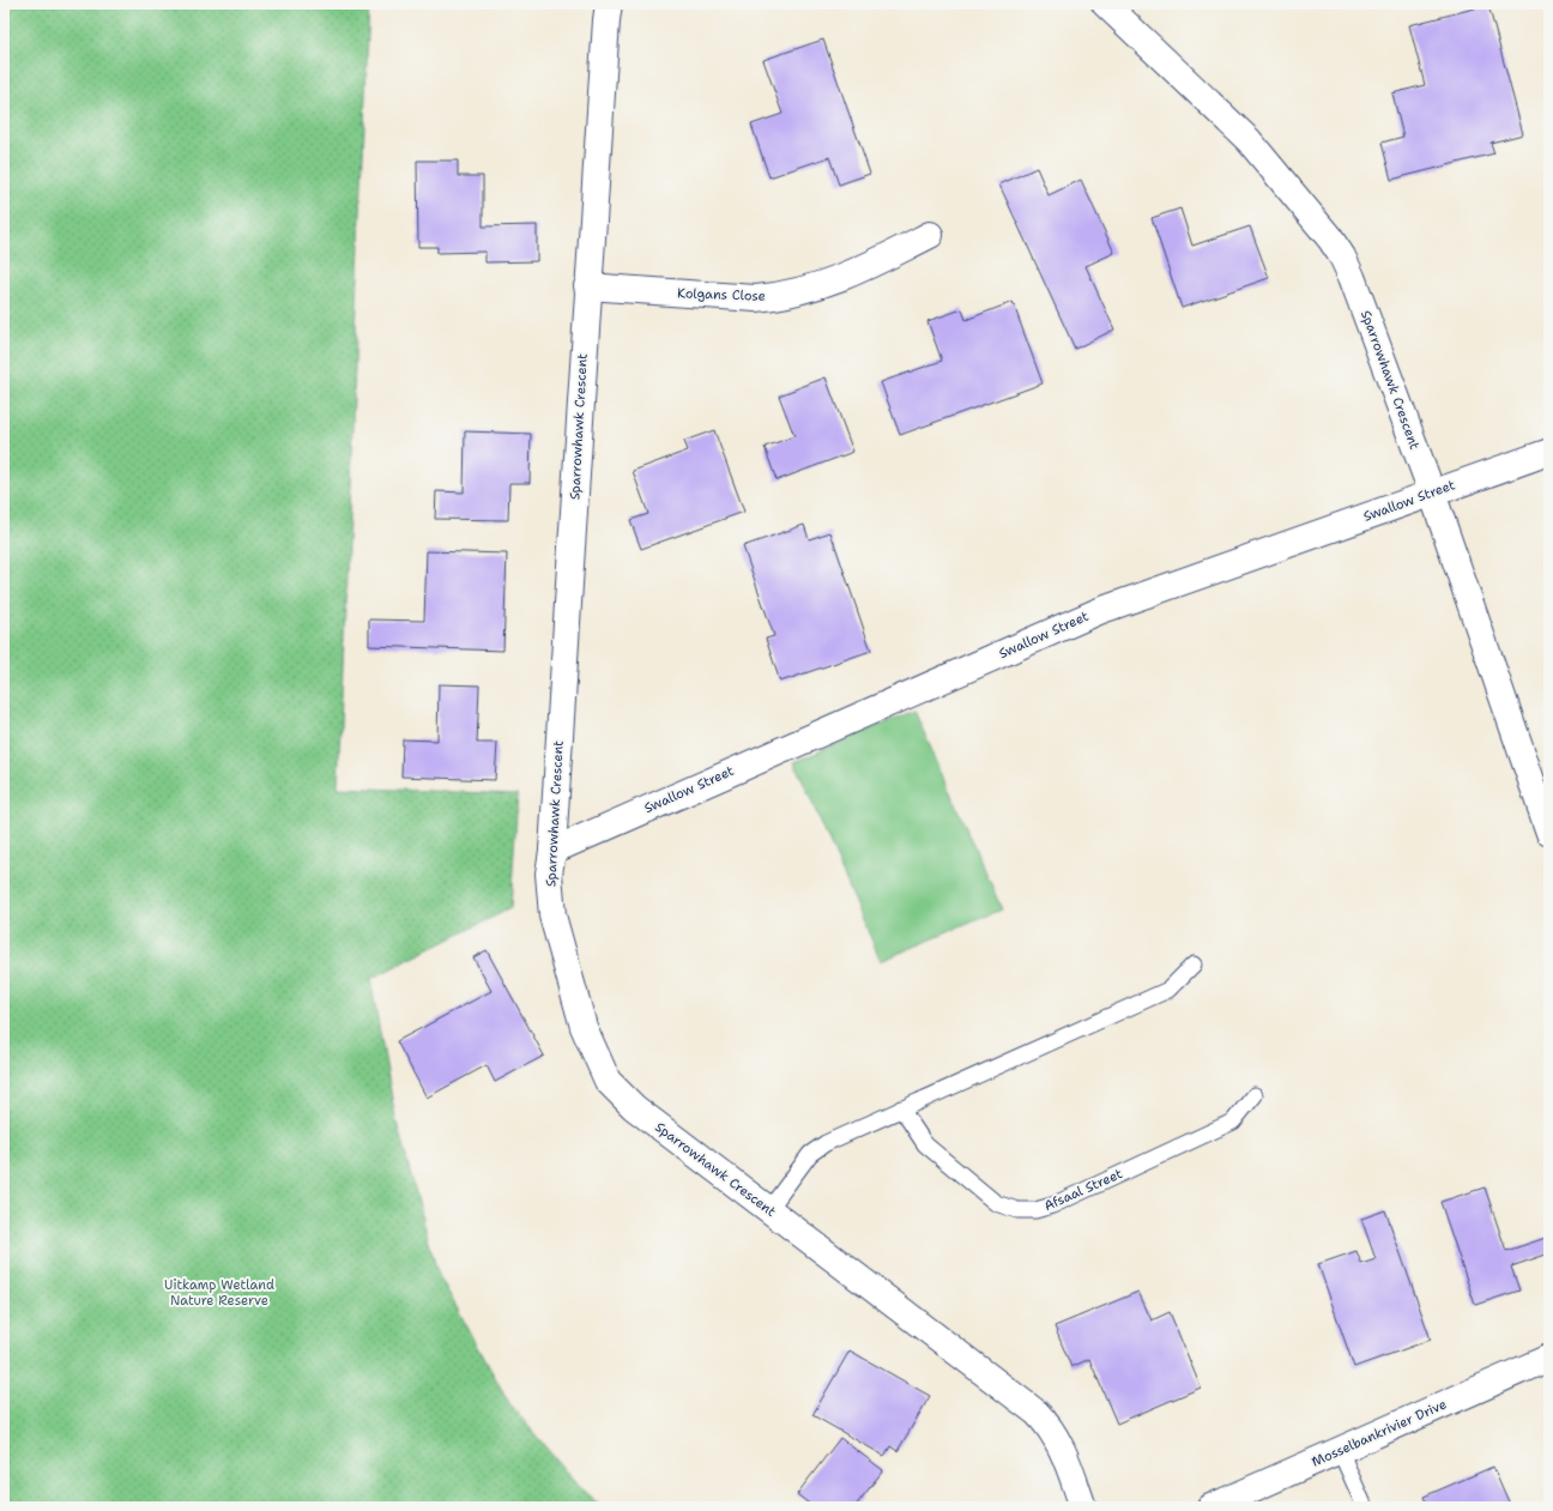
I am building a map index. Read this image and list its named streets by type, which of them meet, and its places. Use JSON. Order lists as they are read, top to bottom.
{
  "streets": {
    "street": [
      "Kolgans Close",
      "Sparrowhawk Crescent",
      "Swallow Street",
      "Mosselbankrivier Drive"
    ],
    "lane": ["Afsaal Street"]
  },
  "crossings": [
    ["Kolgans Close", "Sparrowhawk Crescent"],
    ["Sparrowhawk Crescent", "Swallow Street"]
  ],
  "parks": ["Uitkamp Wetland Nature Reserve"]
}
